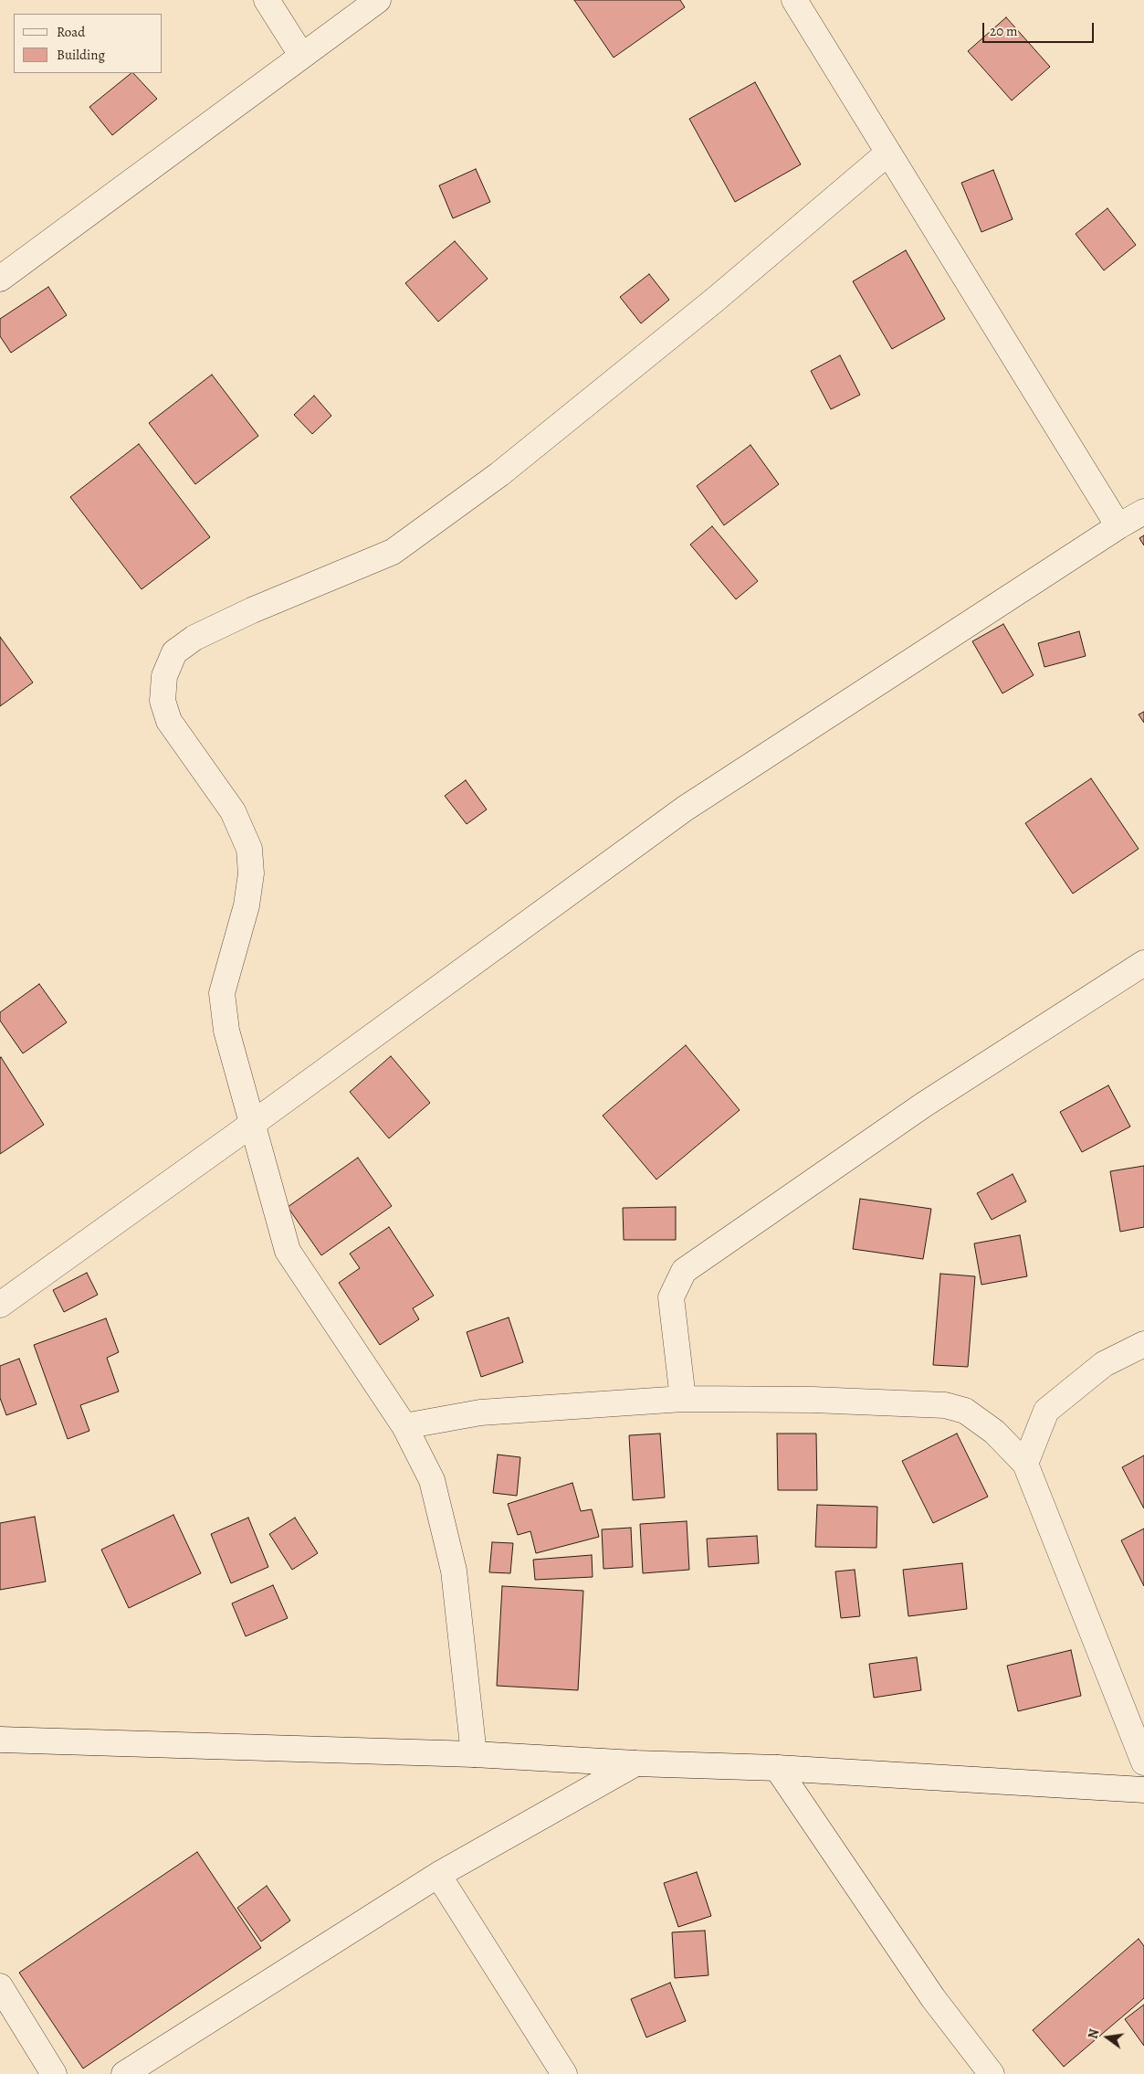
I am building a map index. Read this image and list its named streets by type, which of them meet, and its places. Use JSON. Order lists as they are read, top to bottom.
{
  "legend": ["Road", "Building"],
  "scale_bar": "20 m",
  "north": "left"
}
